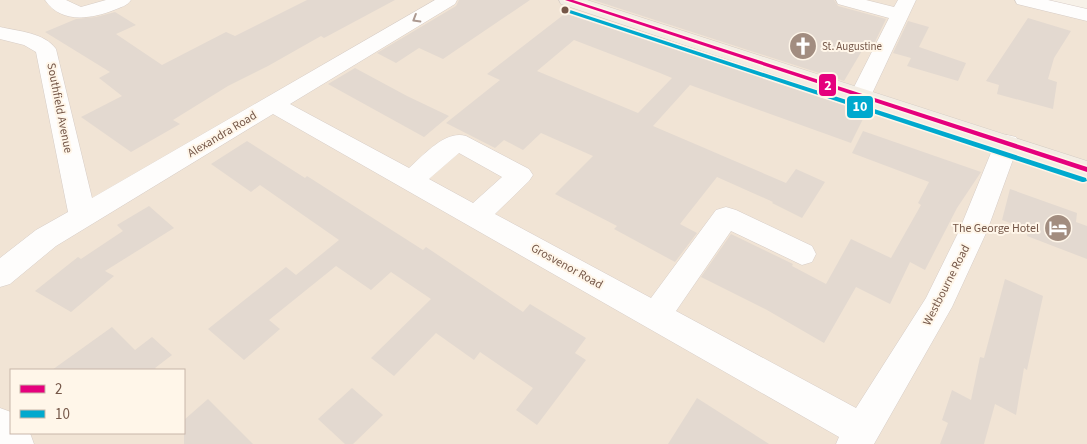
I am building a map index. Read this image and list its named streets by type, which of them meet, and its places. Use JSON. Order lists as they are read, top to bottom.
{
  "streets": {
    "street": [
      "Southfield Avenue",
      "Alexandra Road",
      "Grosvenor Road",
      "Westbourne Road"
    ]
  },
  "crossings": [
    ["Southfield Avenue", "Alexandra Road"],
    ["Alexandra Road", "Grosvenor Road"],
    ["Grosvenor Road", "Westbourne Road"]
  ],
  "one_way": ["Alexandra Road"],
  "places": {
    "church": ["St. Augustine"],
    "hotel": ["The George Hotel"]
  },
  "lines": ["transit line 2", "transit line 10"],
  "legend": ["2", "10"]
}
